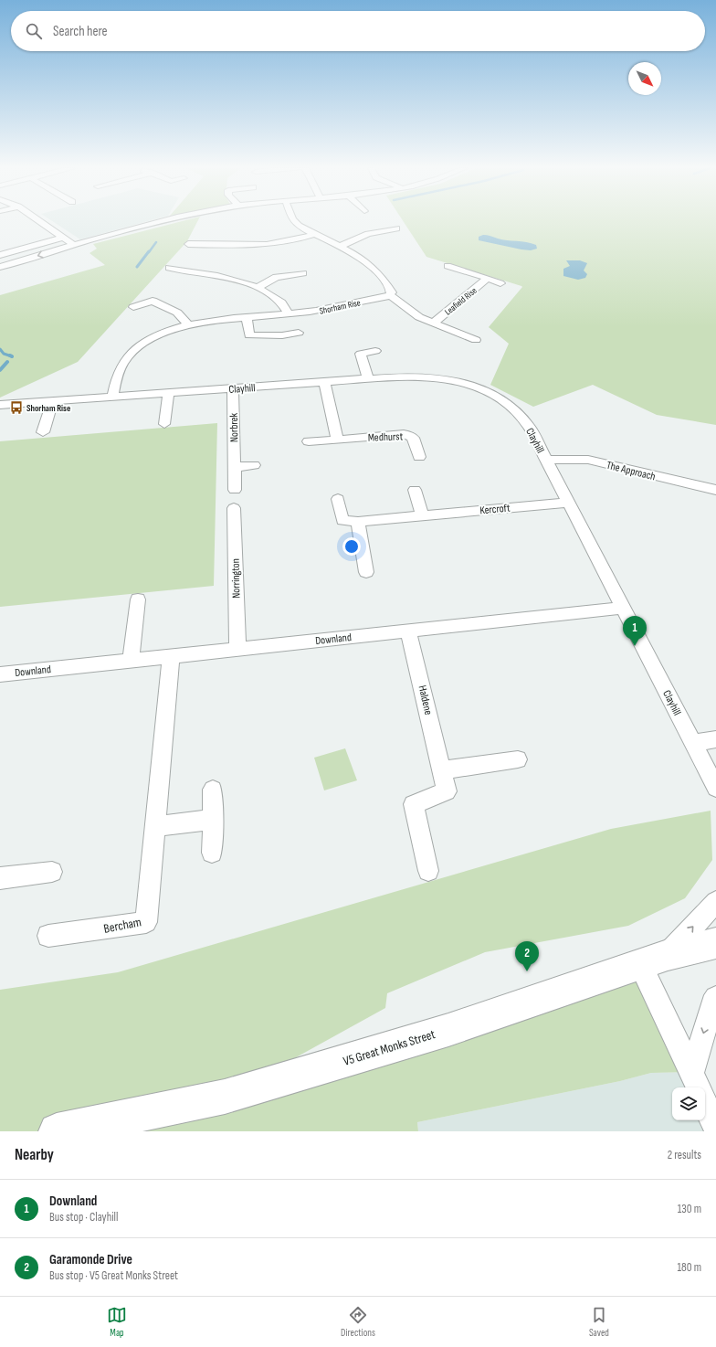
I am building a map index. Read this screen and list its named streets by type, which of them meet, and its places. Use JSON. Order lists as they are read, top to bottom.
{
  "streets": {
    "street": [
      "Leafield Rise",
      "Shorham Rise",
      "Clayhill",
      "Norbrek",
      "Medhurst",
      "The Approach",
      "Kercroft",
      "Norrington",
      "Downland",
      "Haldene",
      "Bercham",
      "V5 Great Monks Street"
    ]
  },
  "crossings": [
    ["Leafield Rise", "Shorham Rise"],
    ["Shorham Rise", "Clayhill"],
    ["Clayhill", "Norbrek"],
    ["Clayhill", "The Approach"],
    ["Clayhill", "Kercroft"],
    ["Clayhill", "Downland"],
    ["Norrington", "Downland"],
    ["Downland", "Haldene"],
    ["Downland", "Bercham"]
  ],
  "places": {
    "bus stop": ["Shorham Rise"]
  },
  "north": "bottom right",
  "page": {
    "search": "Search here",
    "pins": ["1", "2"],
    "heading": ["Nearby", "2 results"],
    "list": [
      {
        "mark": "1",
        "name": "Downland",
        "note": "Bus stop · Clayhill",
        "value": "130 m"
      },
      {
        "mark": "2",
        "name": "Garamonde Drive",
        "note": "Bus stop · V5 Great Monks Street",
        "value": "180 m"
      }
    ],
    "nav": ["Map", "Directions", "Saved"]
  }
}
